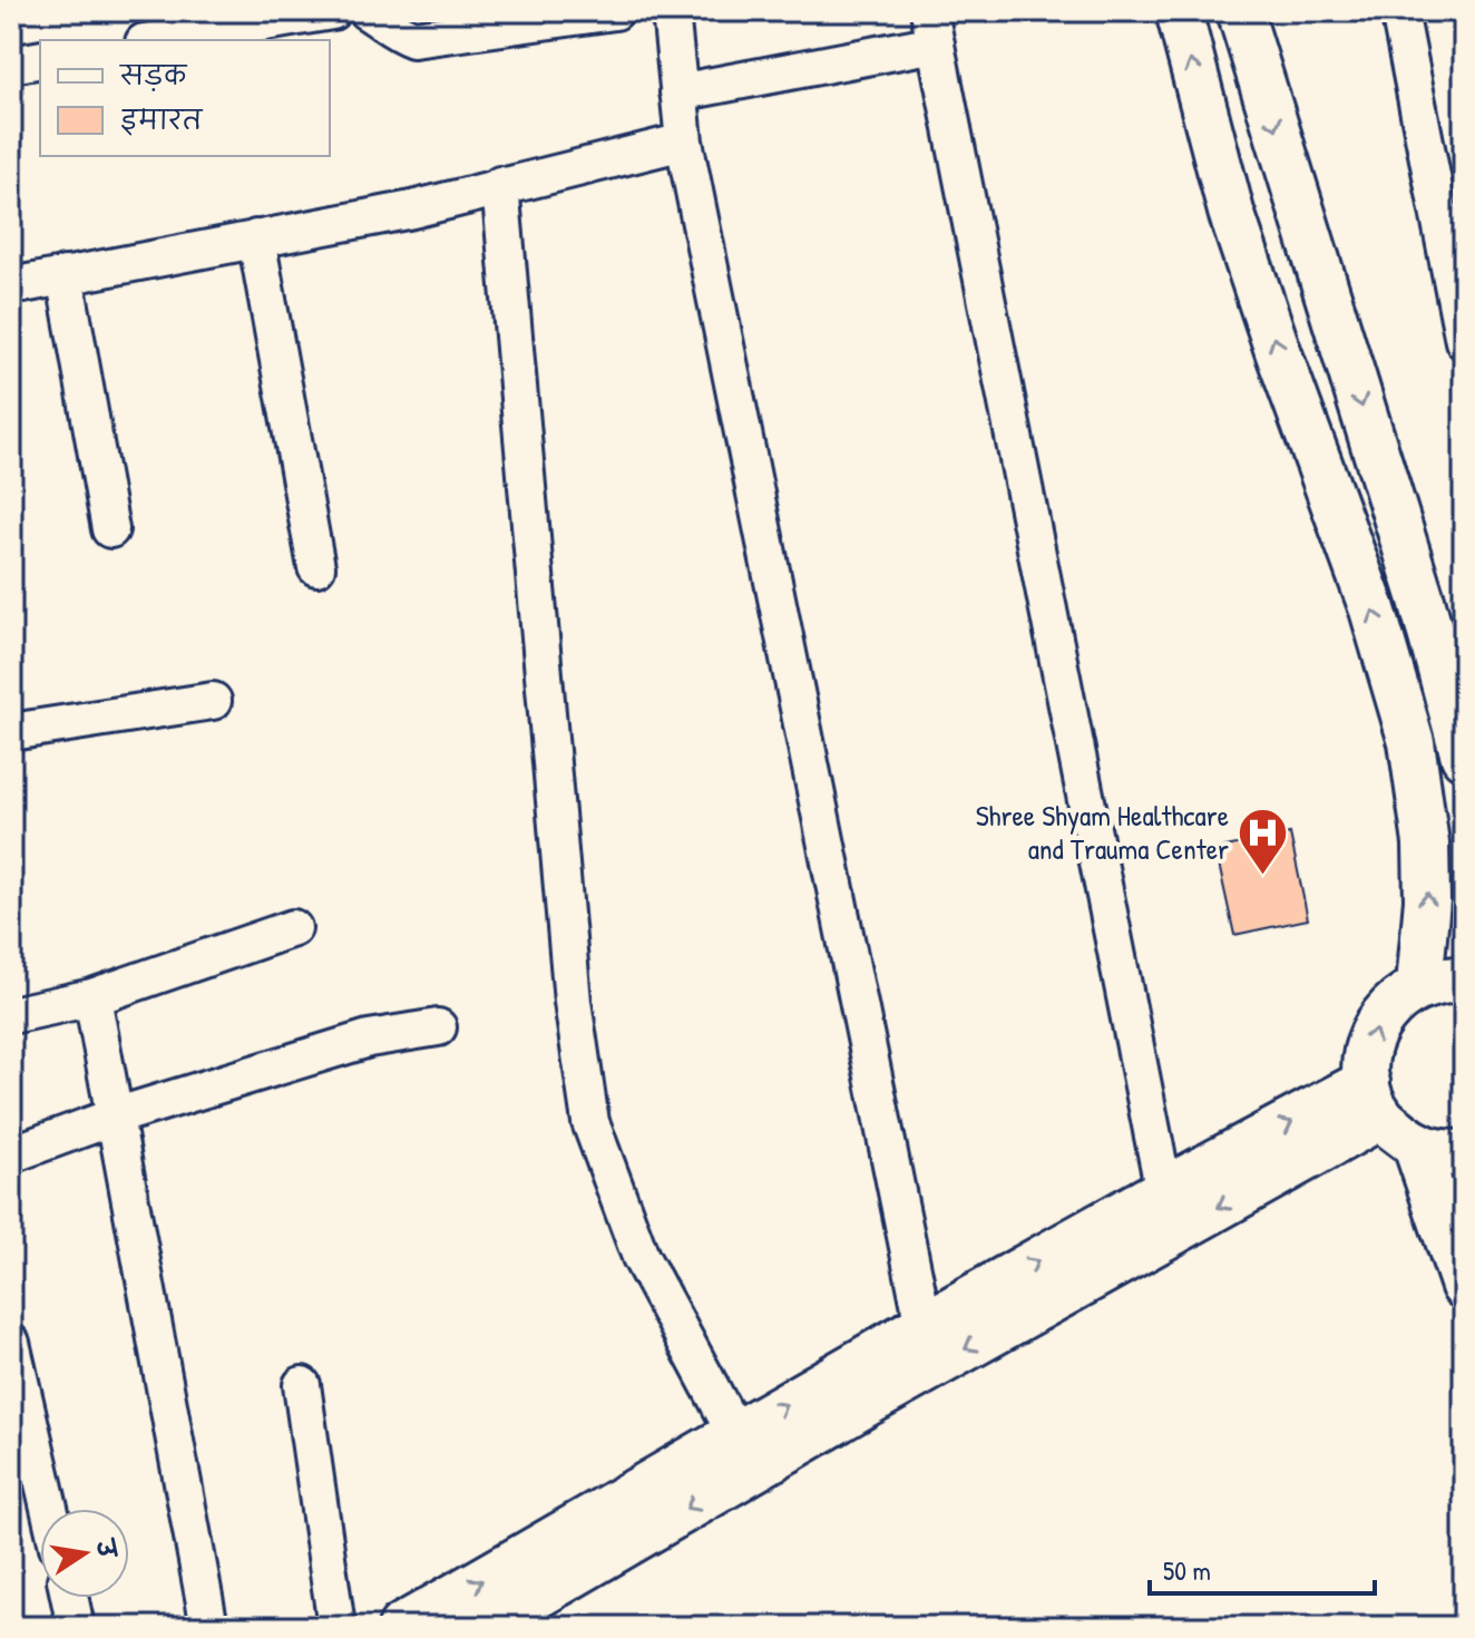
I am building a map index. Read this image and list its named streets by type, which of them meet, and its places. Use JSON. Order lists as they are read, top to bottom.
{
  "places": {
    "hospital": ["Shree Shyam Healthcare and Trauma Center"]
  },
  "legend": ["सड़क", "इमारत"],
  "scale_bar": "50 m",
  "north": "right"
}
